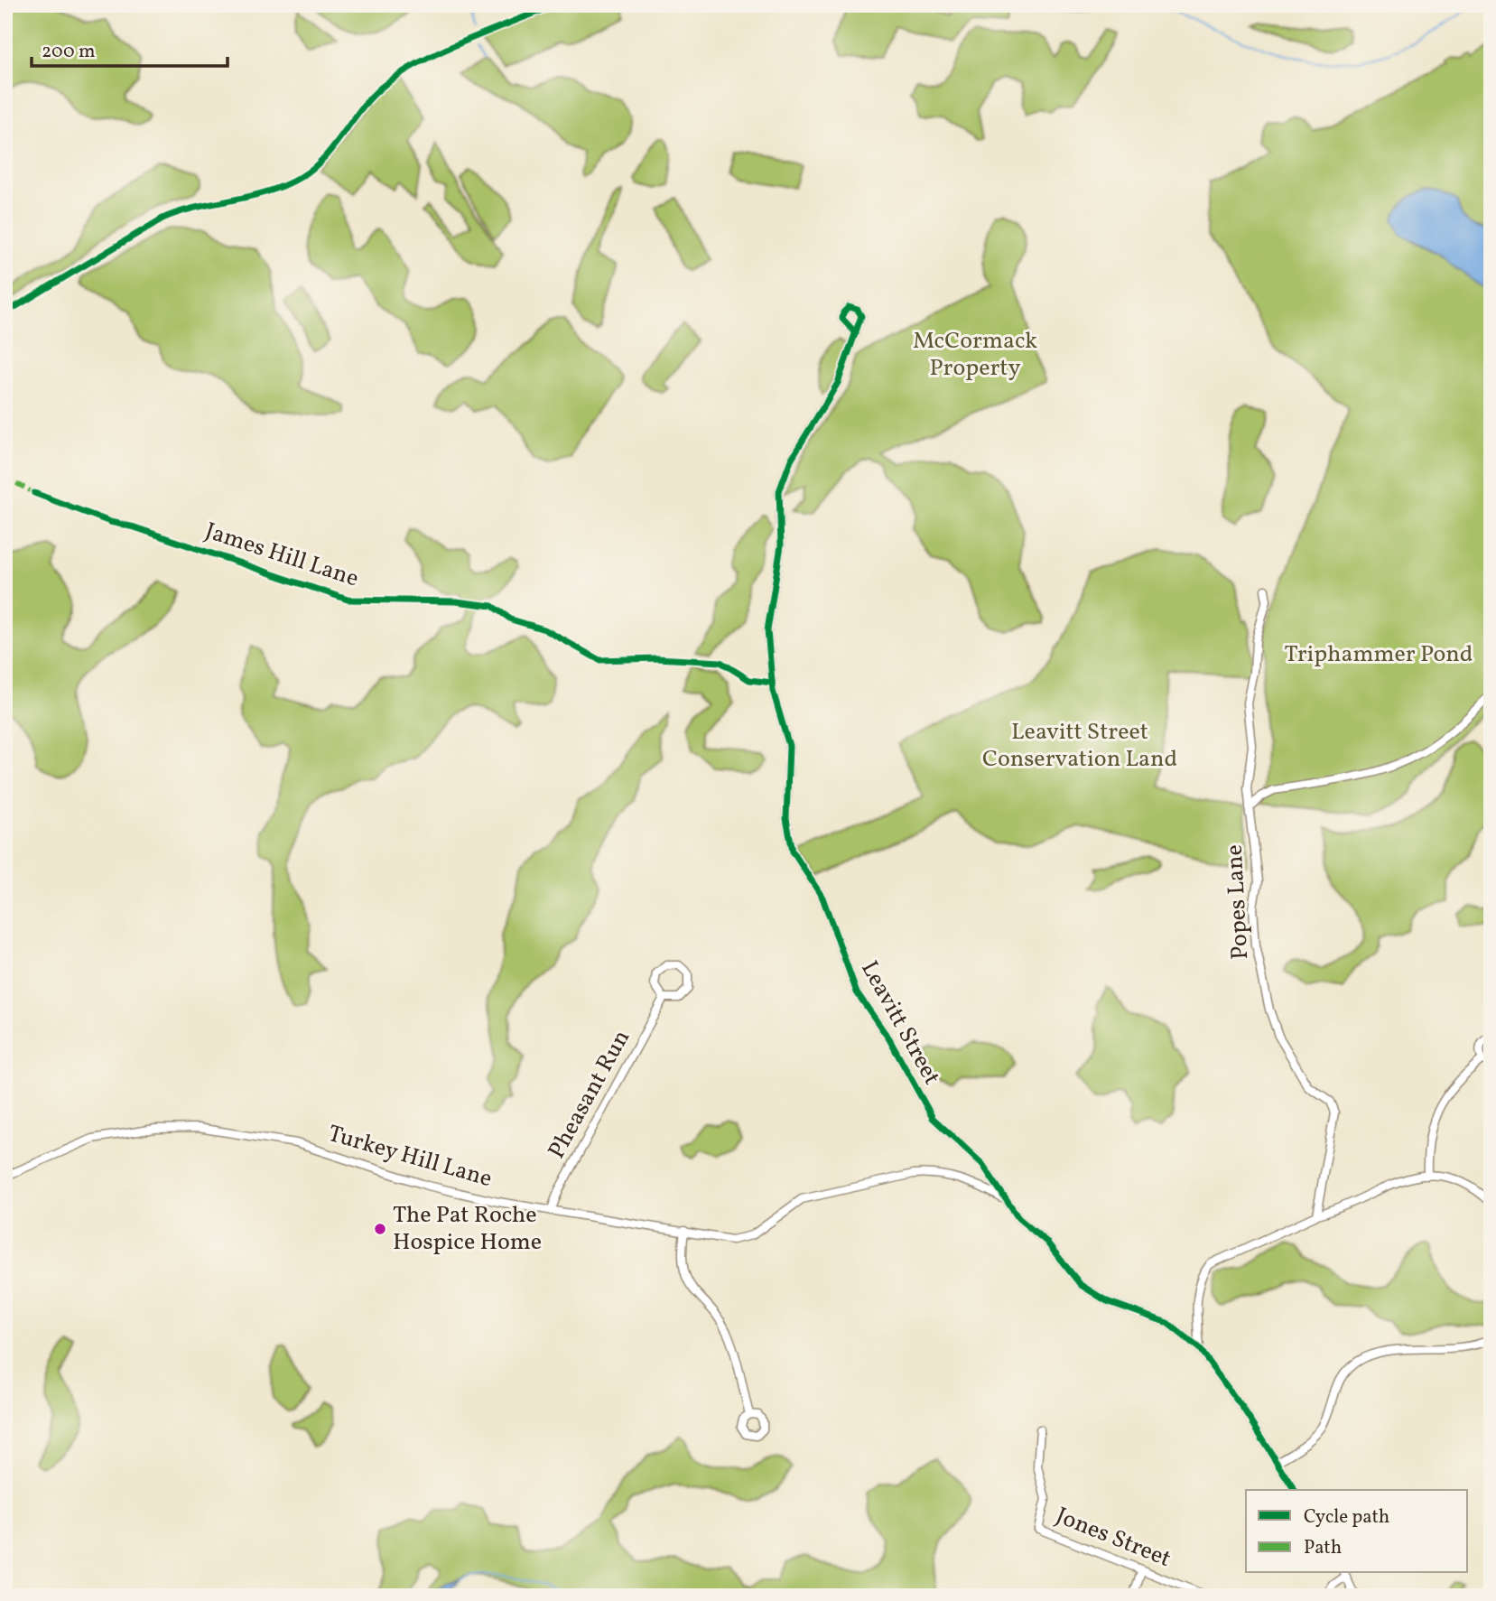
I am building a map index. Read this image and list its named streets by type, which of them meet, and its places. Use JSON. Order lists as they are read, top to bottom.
{
  "streets": {
    "street": [
      "Popes Lane",
      "Leavitt Street",
      "Pheasant Run",
      "Turkey Hill Lane",
      "Jones Street"
    ],
    "cycle path": ["James Hill Lane"]
  },
  "crossings": [
    ["Leavitt Street", "Turkey Hill Lane"],
    ["Pheasant Run", "Turkey Hill Lane"]
  ],
  "parks": ["McCormack Property", "Triphammer Pond", "Leavitt Street Conservation Land"],
  "places": ["The Pat Roche Hospice Home"],
  "legend": ["Cycle path", "Path"],
  "scale_bar": "200 m"
}
